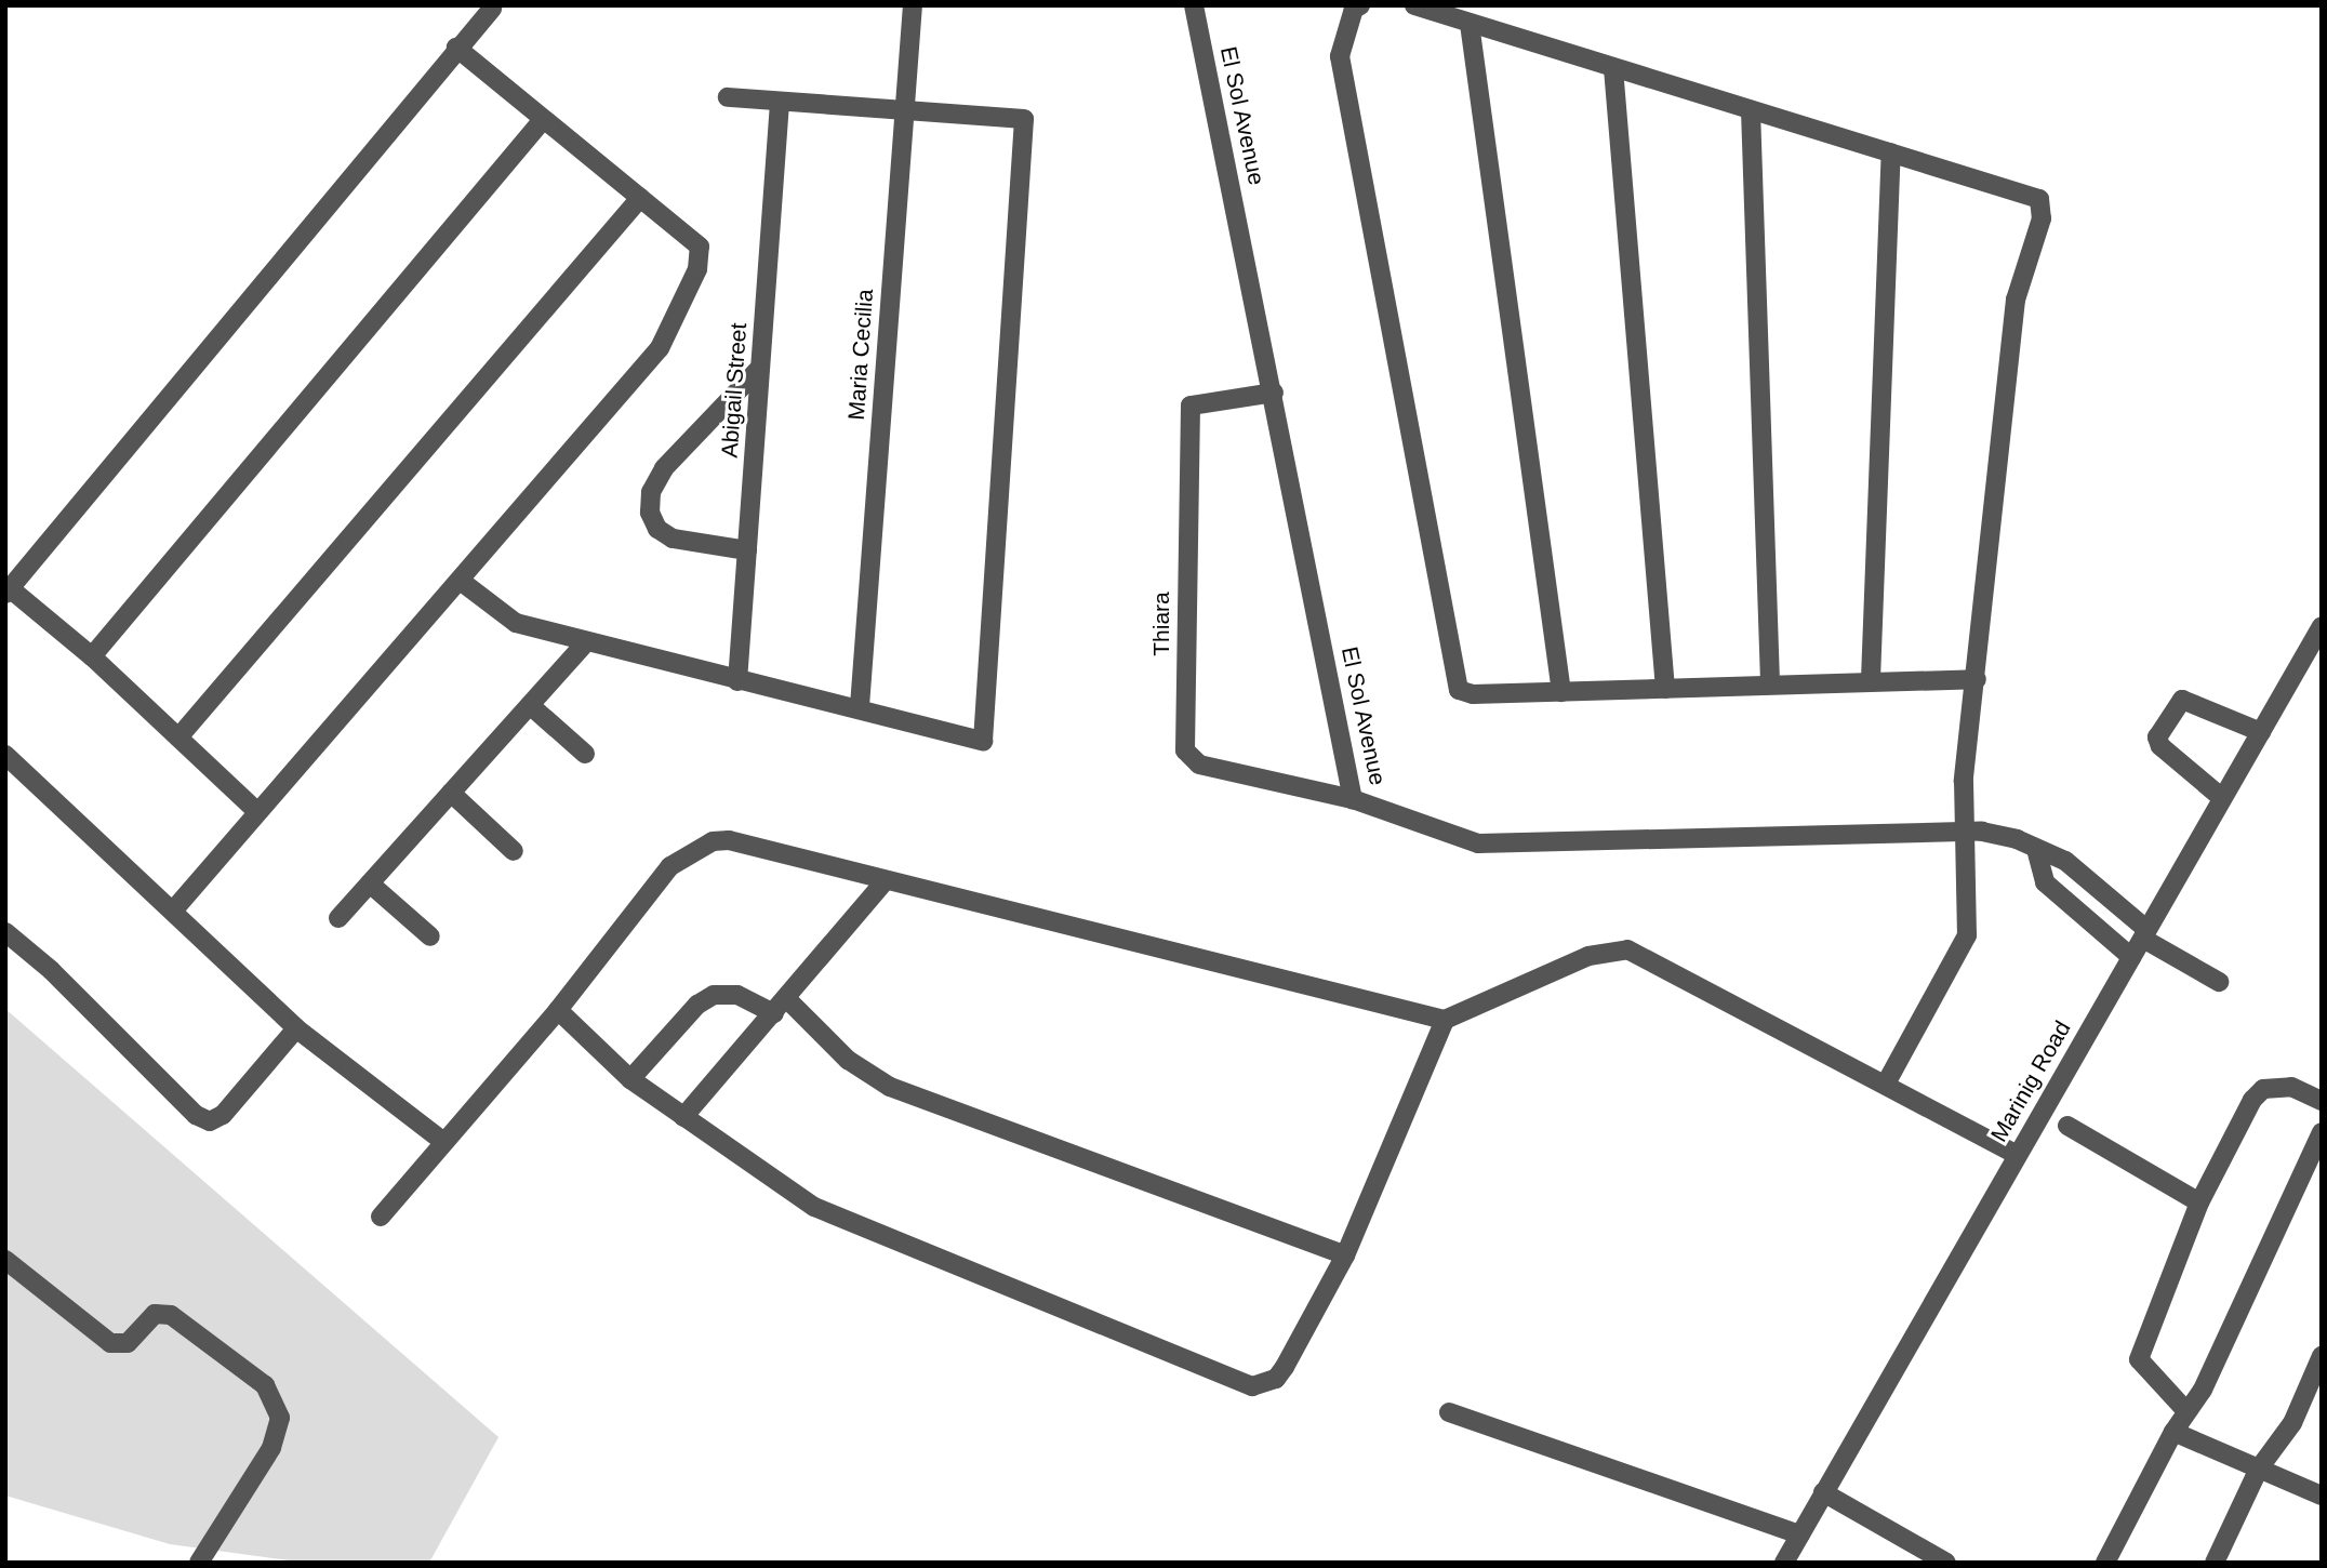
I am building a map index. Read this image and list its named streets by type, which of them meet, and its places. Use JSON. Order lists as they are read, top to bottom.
{
  "streets": {
    "street": [
      "El Sol Avenue",
      "Maria Cecilia",
      "Abigail Street",
      "Thiara",
      "Marinig Road"
    ]
  },
  "crossings": [
    ["El Sol Avenue", "Thiara"],
    ["El Sol Avenue", "Marinig Road"]
  ]
}
